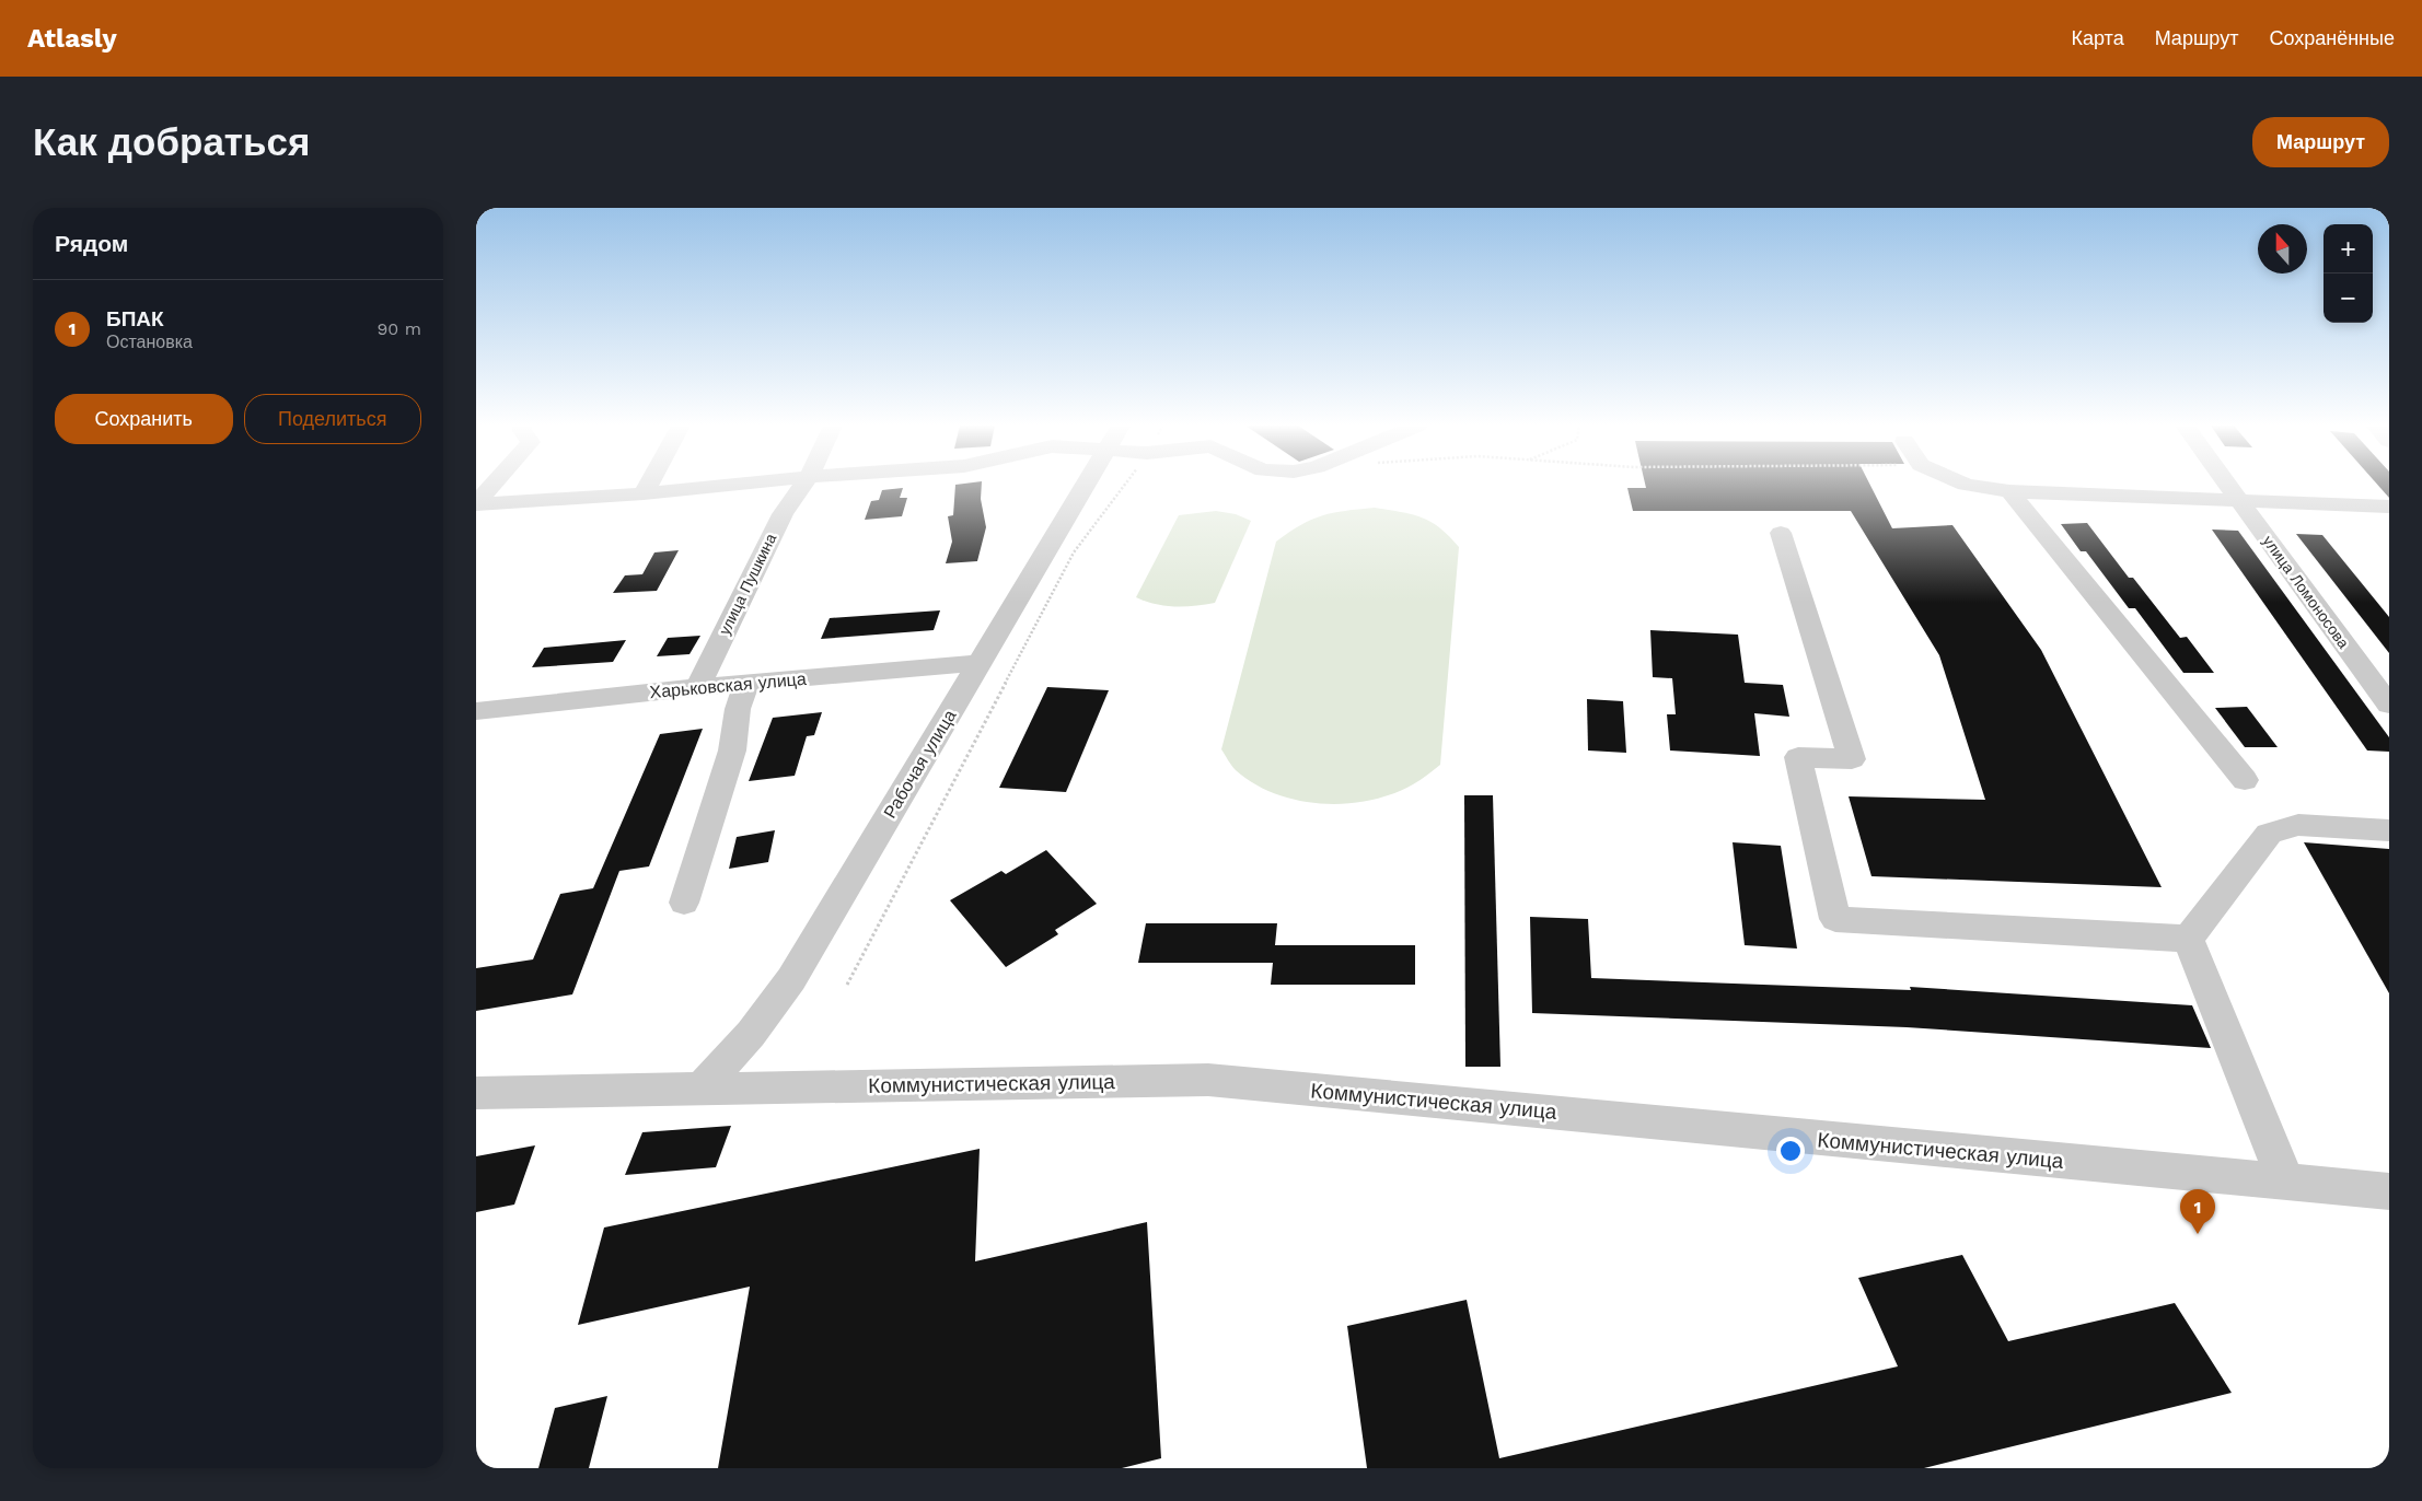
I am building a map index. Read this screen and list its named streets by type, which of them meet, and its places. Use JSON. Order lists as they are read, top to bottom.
{
  "streets": {
    "street": [
      "улица Пушкина",
      "улица Ломоносова",
      "Харьковская улица",
      "Рабочая улица",
      "Коммунистическая улица"
    ]
  },
  "crossings": [
    ["улица Пушкина", "Харьковская улица"],
    ["Харьковская улица", "Рабочая улица"],
    ["Рабочая улица", "Коммунистическая улица"]
  ],
  "north": "top",
  "page": {
    "header": "Atlasly",
    "nav": ["Карта", "Маршрут", "Сохранённые"],
    "buttons": [
      "Маршрут",
      ["Сохранить", "Поделиться"]
    ],
    "title": "Как добраться",
    "heading": "Рядом",
    "map_buttons": ["+", "−"],
    "list": [
      {
        "mark": "1",
        "name": "БПАК",
        "note": "Остановка",
        "value": "90 m"
      }
    ],
    "pins": "1"
  }
}
